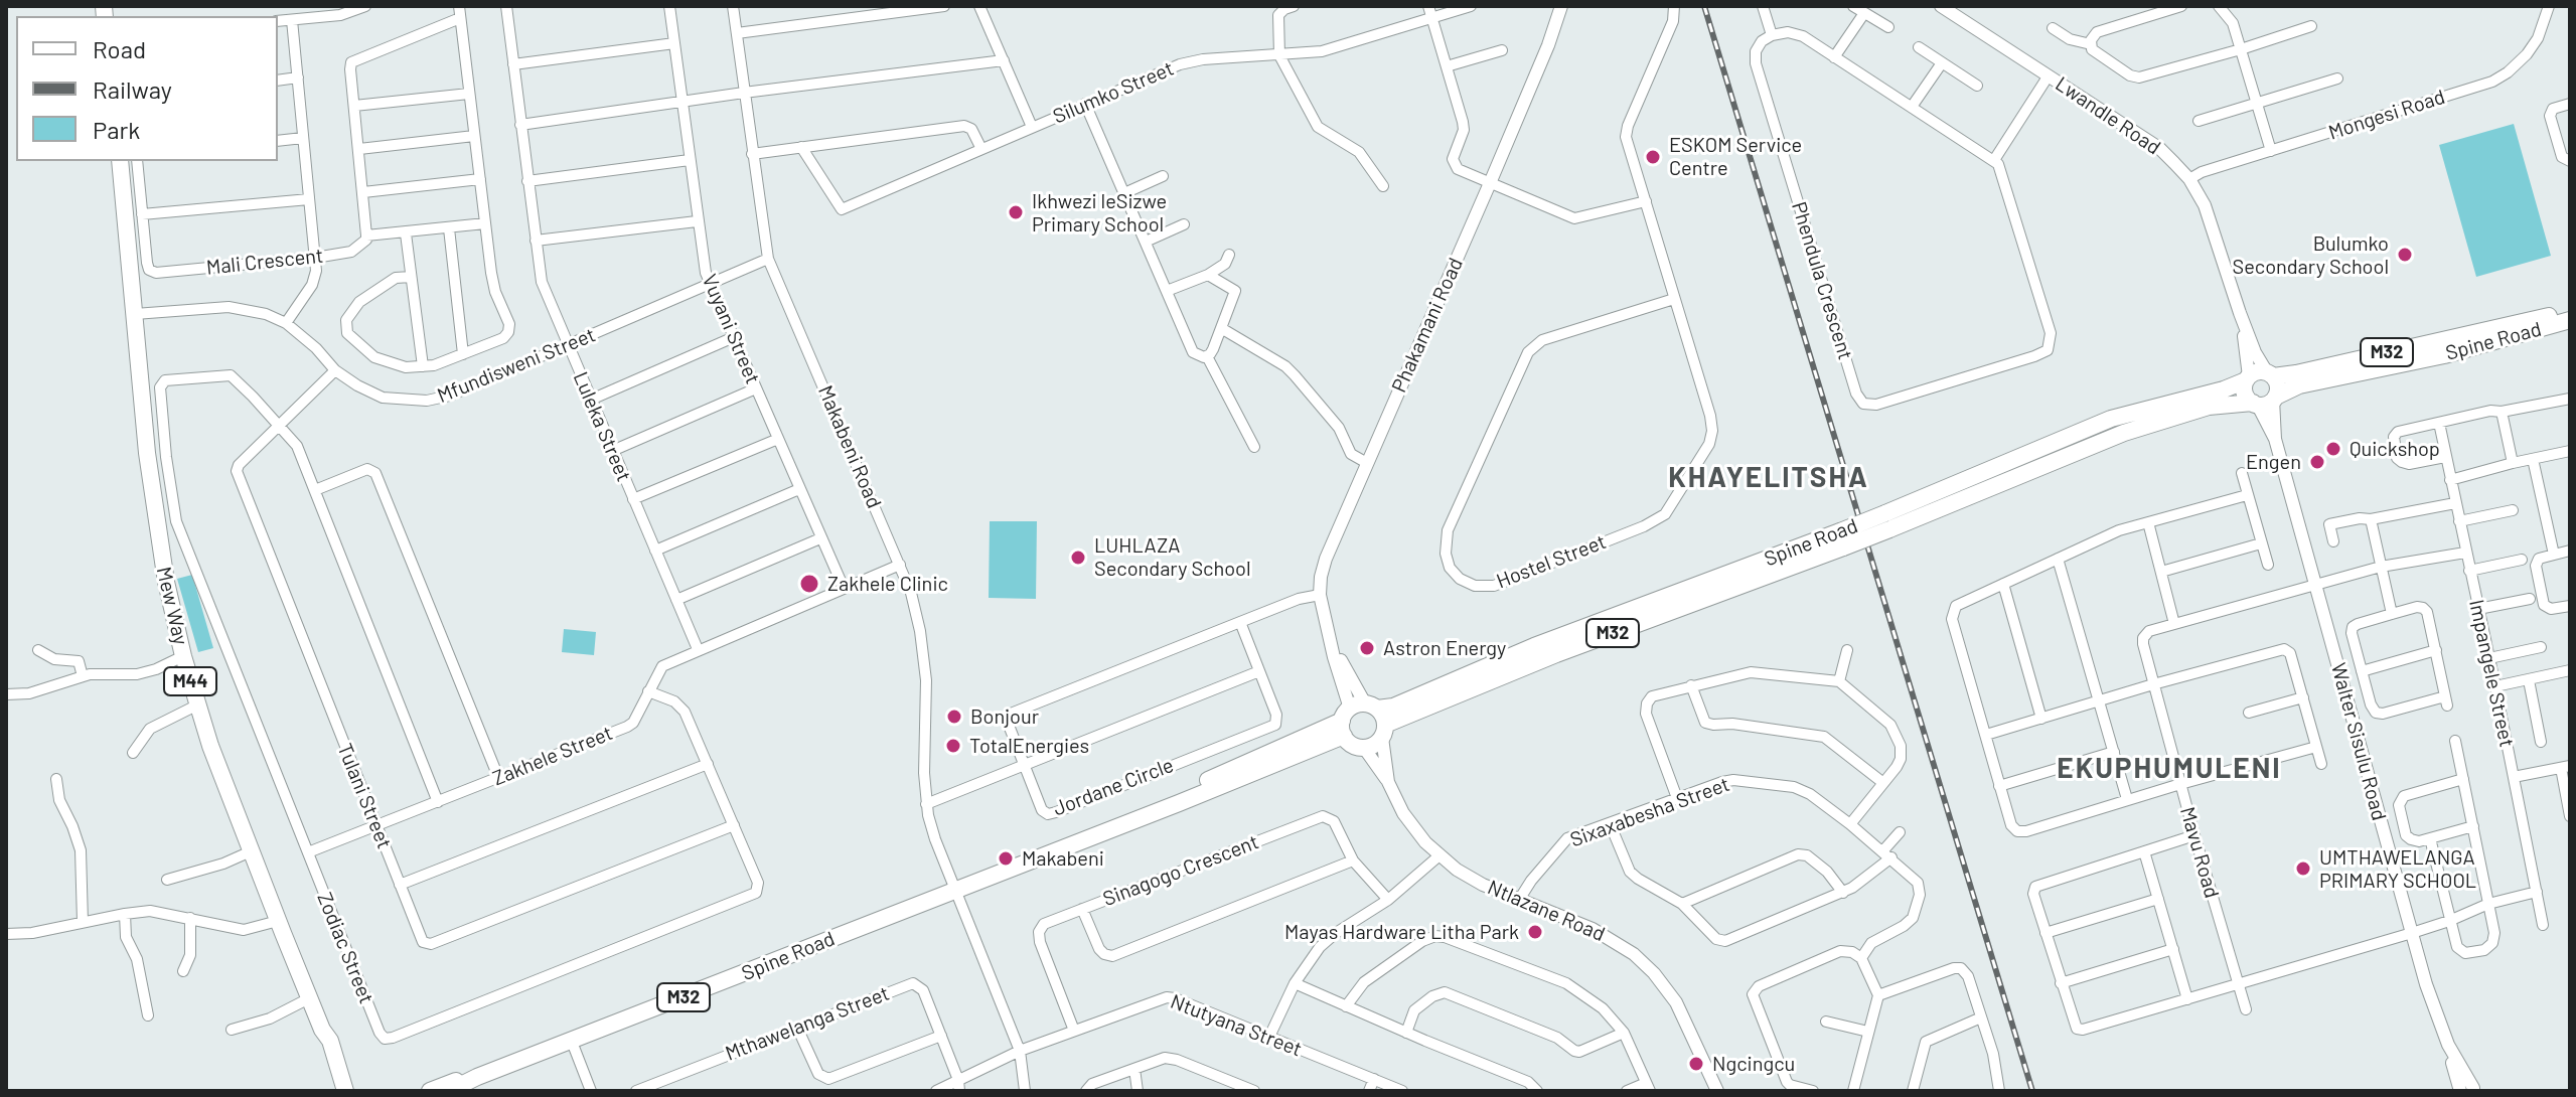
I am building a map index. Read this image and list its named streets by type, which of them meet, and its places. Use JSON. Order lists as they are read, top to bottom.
{
  "streets": {
    "main road": [
      "Spine Road",
      "M32",
      "Mew Way",
      "M44"
    ],
    "street": [
      "Silumko Street",
      "Mongesi Road",
      "Lwandle Road",
      "Mali Crescent",
      "Phendula Crescent",
      "Phakamani Road",
      "Vuyani Street",
      "Mfundisweni Street",
      "Luleka Street",
      "Makabeni Road",
      "Hostel Street",
      "Impangele Street",
      "Walter Sisulu Road",
      "Zakhele Street",
      "Jordane Circle",
      "Tulani Street",
      "Sixaxabesha Street",
      "Mavu Road",
      "Sinagogo Crescent",
      "Ntlazane Road",
      "Zodiac Street",
      "Mthawelanga Street",
      "Ntutyana Street"
    ]
  },
  "crossings": [
    ["Mongesi Road", "Lwandle Road"],
    ["Lwandle Road", "Spine Road"],
    ["Lwandle Road", "Walter Sisulu Road"],
    ["Phakamani Road", "Spine Road"],
    ["Phakamani Road", "Jordane Circle"],
    ["Vuyani Street", "Mfundisweni Street"],
    ["Vuyani Street", "Zakhele Street"],
    ["Spine Road", "Makabeni Road"],
    ["Spine Road", "Walter Sisulu Road"],
    ["Spine Road", "Ntlazane Road"],
    ["Mfundisweni Street", "Luleka Street"],
    ["Mfundisweni Street", "Makabeni Road"],
    ["Mfundisweni Street", "Mew Way"],
    ["Mfundisweni Street", "Tulani Street"],
    ["Luleka Street", "Zakhele Street"],
    ["Makabeni Road", "Zakhele Street"],
    ["Makabeni Road", "Ntutyana Street"],
    ["Impangele Street", "Mavu Road"],
    ["Walter Sisulu Road", "Mavu Road"],
    ["Zakhele Street", "Tulani Street"],
    ["Zakhele Street", "Zodiac Street"],
    ["Tulani Street", "Zodiac Street"],
    ["Sixaxabesha Street", "Ntlazane Road"],
    ["Sinagogo Crescent", "Ntutyana Street"],
    ["Mthawelanga Street", "Ntutyana Street"]
  ],
  "districts": ["KHAYELITSHA", "EKUPHUMULENI"],
  "places": [
    "ESKOM Service Centre",
    "Ikhwezi leSizwe Primary School",
    "Bulumko Secondary School",
    "Quickshop",
    "Engen",
    "LUHLAZA Secondary School",
    "Zakhele Clinic",
    "Astron Energy",
    "Bonjour",
    "TotalEnergies",
    "Makabeni",
    "UMTHAWELANGA PRIMARY SCHOOL",
    "Mayas Hardware Litha Park",
    "Ngcingcu"
  ],
  "legend": ["Road", "Railway", "Park"]
}
